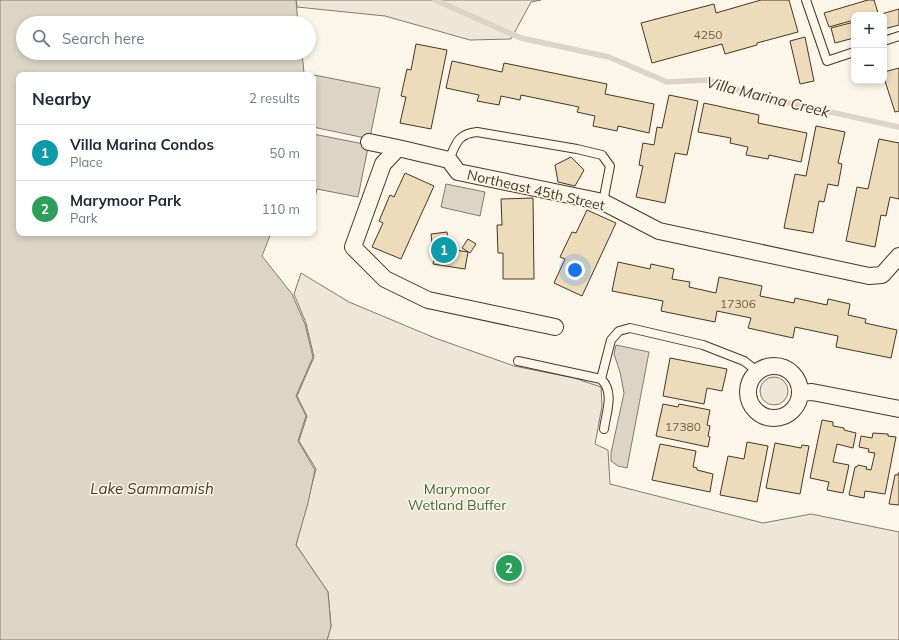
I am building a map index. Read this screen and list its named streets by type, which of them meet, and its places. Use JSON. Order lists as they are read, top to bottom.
{
  "streets": {
    "street": ["Northeast 45th Street"]
  },
  "water": ["Villa Marina Creek", "Lake Sammamish"],
  "parks": ["Marymoor Wetland Buffer"],
  "house_numbers": ["4250", "17306", "17380"],
  "page": {
    "map_buttons": ["+", "−"],
    "search": "Search here",
    "heading": ["Nearby", "2 results"],
    "list": [
      {
        "mark": "1",
        "name": "Villa Marina Condos",
        "note": "Place",
        "value": "50 m"
      },
      {
        "mark": "2",
        "name": "Marymoor Park",
        "note": "Park",
        "value": "110 m"
      }
    ],
    "pins": ["1", "2"]
  }
}
